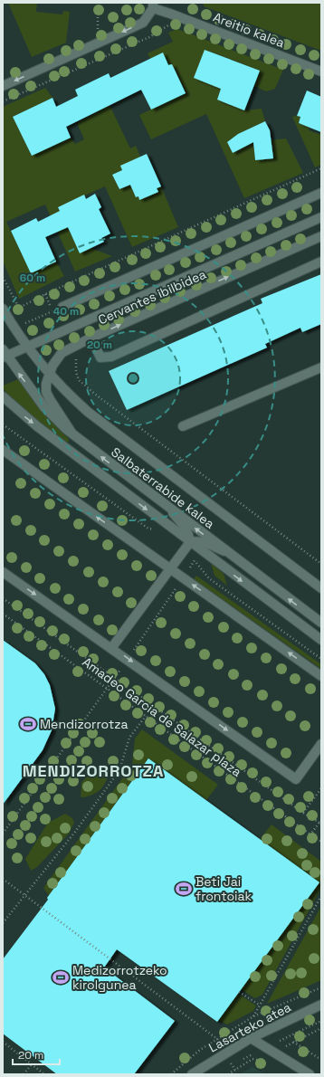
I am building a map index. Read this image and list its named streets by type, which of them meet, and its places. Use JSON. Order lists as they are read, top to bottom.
{
  "streets": {
    "street": [
      "Areitio kalea",
      "Cervantes ibilbidea",
      "Salbaterrabide kalea",
      "Lasarteko atea"
    ],
    "path": ["Amadeo Garcia de Salazar plaza"]
  },
  "crossings": [
    ["Cervantes ibilbidea", "Salbaterrabide kalea"]
  ],
  "districts": ["MENDIZORROTZA"],
  "places": {
    "sports": ["Mendizorrotza", "Beti Jai frontoiak", "Medizorrotzeko kirolgunea"]
  },
  "scale_bar": "20 m",
  "rings": ["60 m", "40 m", "20 m"]
}
